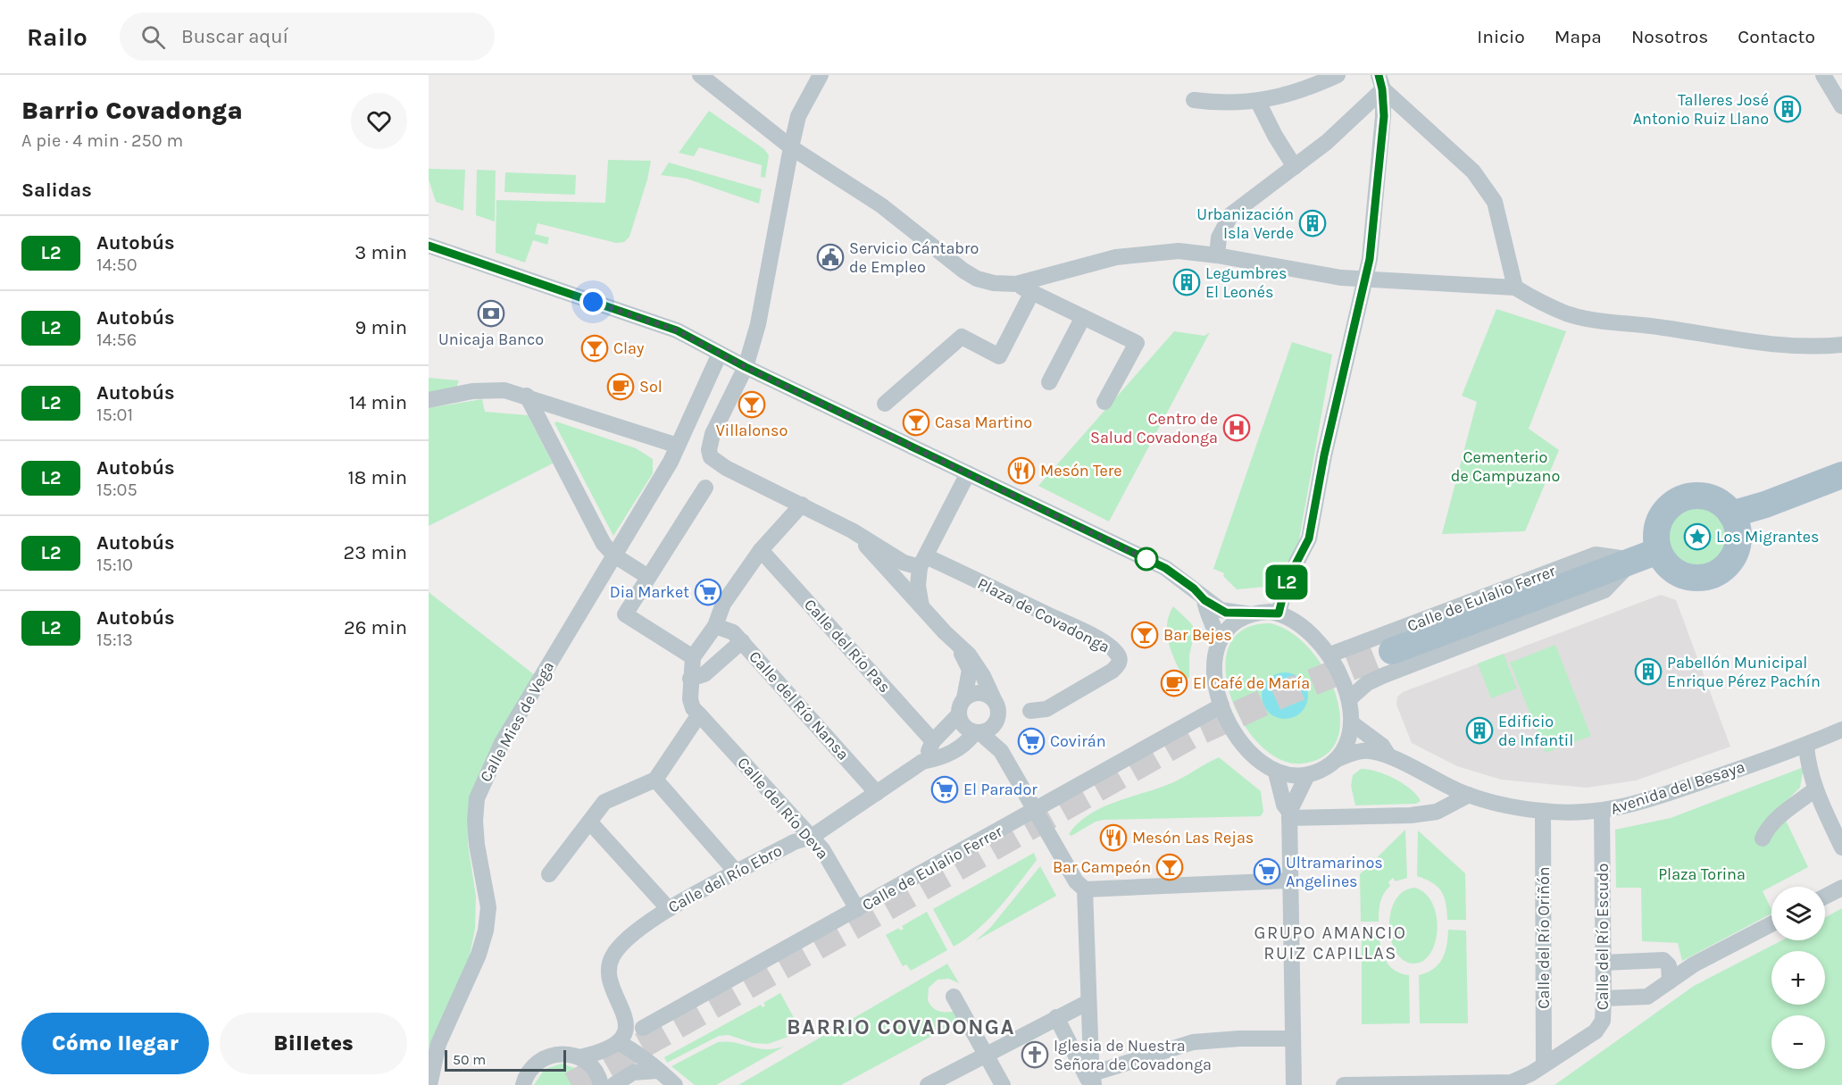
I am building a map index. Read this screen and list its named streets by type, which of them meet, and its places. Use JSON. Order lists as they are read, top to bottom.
{
  "streets": {
    "main road": ["Calle de Eulalio Ferrer"],
    "street": [
      "Plaza de Covadonga",
      "Calle del Río Pas",
      "Calle del Río Nansa",
      "Calle Mies de Vega",
      "Avenida del Besaya",
      "Calle del Río Deva",
      "Calle del Río Ebro",
      "Calle del Río Escudo",
      "Calle del Río Oriñón"
    ]
  },
  "crossings": [
    ["Calle de Eulalio Ferrer", "Calle del Río Deva"],
    ["Plaza de Covadonga", "Calle del Río Ebro"],
    ["Calle del Río Pas", "Calle del Río Ebro"],
    ["Calle del Río Nansa", "Calle del Río Ebro"],
    ["Avenida del Besaya", "Calle del Río Escudo"],
    ["Avenida del Besaya", "Calle del Río Oriñón"],
    ["Calle del Río Deva", "Calle del Río Ebro"],
    ["Calle del Río Escudo", "Calle del Río Oriñón"]
  ],
  "districts": ["GRUPO AMANCIO RUIZ CAPILLAS", "BARRIO COVADONGA"],
  "parks": ["Cementerio de Campuzano", "Plaza Torina"],
  "places": {
    "building": [
      "Talleres José Antonio Ruiz Llano",
      "Urbanización Isla Verde",
      "Legumbres El Leonés",
      "Pabellón Municipal Enrique Pérez Pachín",
      "Edificio de Infantil"
    ],
    "public building": ["Servicio Cántabro de Empleo"],
    "bank": ["Unicaja Banco"],
    "bar": [
      "Clay",
      "Villalonso",
      "Casa Martino",
      "Bar Bejes",
      "Bar Campeón"
    ],
    "cafe": ["Sol", "El Café de María"],
    "hospital": ["Centro de Salud Covadonga"],
    "restaurant": ["Mesón Tere", "Mesón Las Rejas"],
    "place": ["Los Migrantes"],
    "supermarket": [
      "Dia Market",
      "Covirán",
      "El Parador",
      "Ultramarinos Angelines"
    ],
    "church": ["Iglesia de Nuestra Señora de Covadonga"]
  },
  "lines": ["bus line L2"],
  "scale_bar": "50 m",
  "page": {
    "header": "Railo",
    "search": "Buscar aquí",
    "nav": [
      "Inicio",
      "Mapa",
      "Nosotros",
      "Contacto"
    ],
    "heading": [
      ["Barrio Covadonga", "A pie · 4 min · 250 m"],
      "Salidas"
    ],
    "on_map": "L2",
    "list": [
      {
        "mark": "L2",
        "name": "Autobús",
        "note": "14:50",
        "value": "3 min"
      },
      {
        "mark": "L2",
        "name": "Autobús",
        "note": "14:56",
        "value": "9 min"
      },
      {
        "mark": "L2",
        "name": "Autobús",
        "note": "15:01",
        "value": "14 min"
      },
      {
        "mark": "L2",
        "name": "Autobús",
        "note": "15:05",
        "value": "18 min"
      },
      {
        "mark": "L2",
        "name": "Autobús",
        "note": "15:10",
        "value": "23 min"
      },
      {
        "mark": "L2",
        "name": "Autobús",
        "note": "15:13",
        "value": "26 min"
      }
    ],
    "map_buttons": ["+", "−"],
    "buttons": ["Cómo llegar", "Billetes"],
    "scale": "50 m"
  }
}
